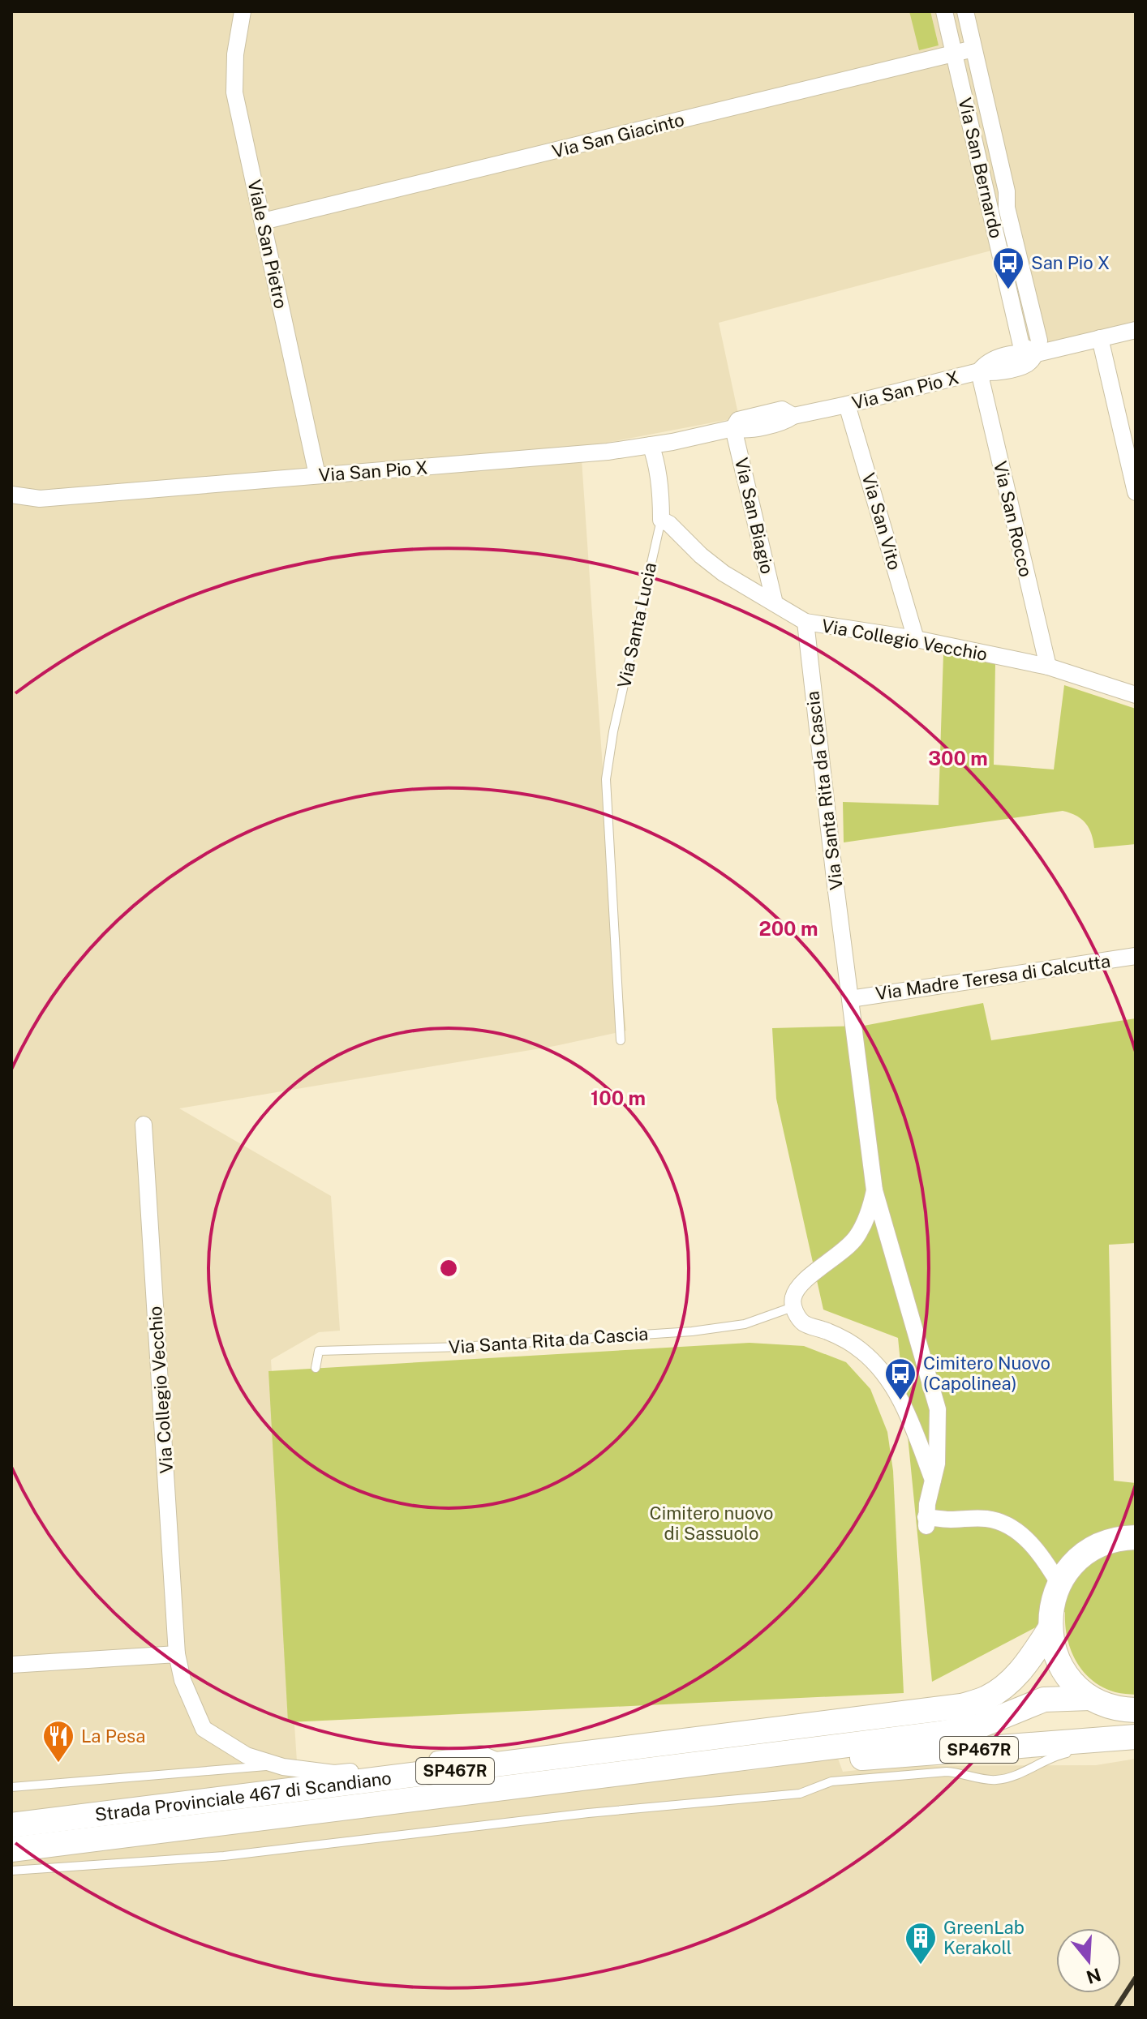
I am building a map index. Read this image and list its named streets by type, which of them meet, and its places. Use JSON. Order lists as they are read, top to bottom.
{
  "streets": {
    "main road": ["SP467R", "Strada Provinciale 467 di Scandiano"],
    "street": [
      "Via San Giacinto",
      "Via San Bernardo",
      "Viale San Pietro",
      "Via San Pio X",
      "Via San Biagio",
      "Via San Rocco",
      "Via San Vito",
      "Via Collegio Vecchio",
      "Via Santa Rita da Cascia",
      "Via Madre Teresa di Calcutta"
    ],
    "lane": ["Via Santa Lucia"]
  },
  "crossings": [
    ["Via San Giacinto", "Via San Bernardo"],
    ["Via San Giacinto", "Viale San Pietro"],
    ["Via San Bernardo", "Via San Pio X"],
    ["Viale San Pietro", "Via San Pio X"],
    ["Via San Pio X", "Via San Biagio"],
    ["Via San Pio X", "Via San Rocco"],
    ["Via San Pio X", "Via San Vito"],
    ["Via San Biagio", "Via Collegio Vecchio"],
    ["Via San Rocco", "Via Collegio Vecchio"],
    ["Via San Vito", "Via Collegio Vecchio"],
    ["Via Santa Lucia", "Via Collegio Vecchio"],
    ["Via Collegio Vecchio", "Via Santa Rita da Cascia"],
    ["Via Collegio Vecchio", "Strada Provinciale 467 di Scandiano"],
    ["Via Santa Rita da Cascia", "Via Madre Teresa di Calcutta"],
    ["SP467R", "Strada Provinciale 467 di Scandiano"]
  ],
  "parks": ["Cimitero nuovo di Sassuolo"],
  "places": {
    "bus stop": ["San Pio X", "Cimitero Nuovo (Capolinea)"],
    "restaurant": ["La Pesa"],
    "building": ["GreenLab Kerakoll"]
  },
  "north": "bottom",
  "rings": ["300 m", "200 m", "100 m"]
}
